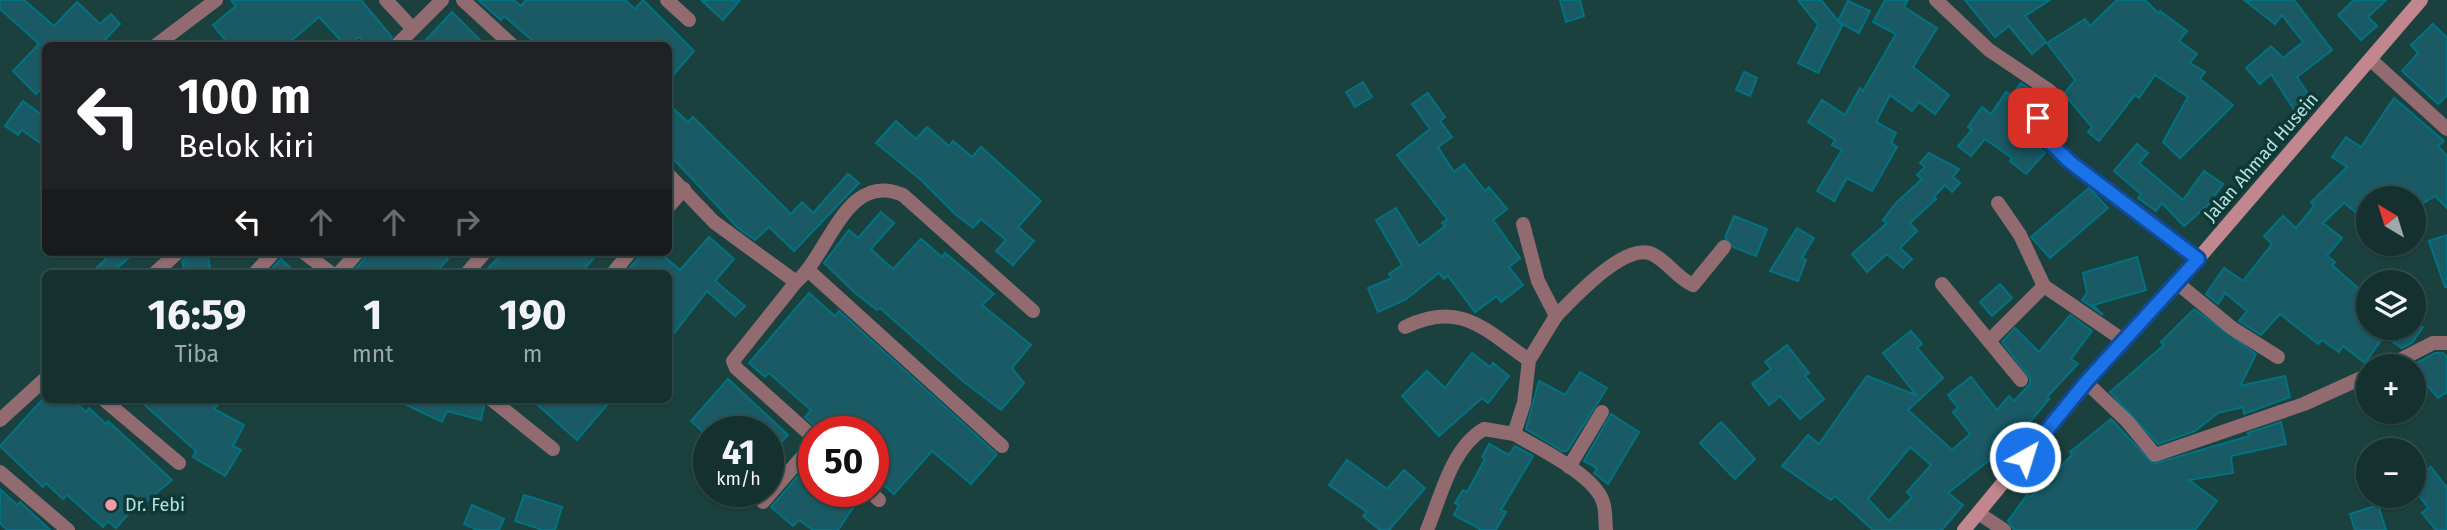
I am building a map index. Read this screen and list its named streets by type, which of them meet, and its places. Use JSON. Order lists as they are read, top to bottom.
{
  "streets": {
    "main road": ["Jalan Ahmad Husein"]
  },
  "places": ["Dr. Febi"],
  "north": "top left",
  "page": {
    "turn": ["100 m", "Belok kiri"],
    "map_buttons": ["+", "−"],
    "eta": [
      "16:59",
      "Tiba",
      "1",
      "mnt",
      "190",
      "m"
    ],
    "speed": "41 km/h",
    "limit": "50"
  }
}
